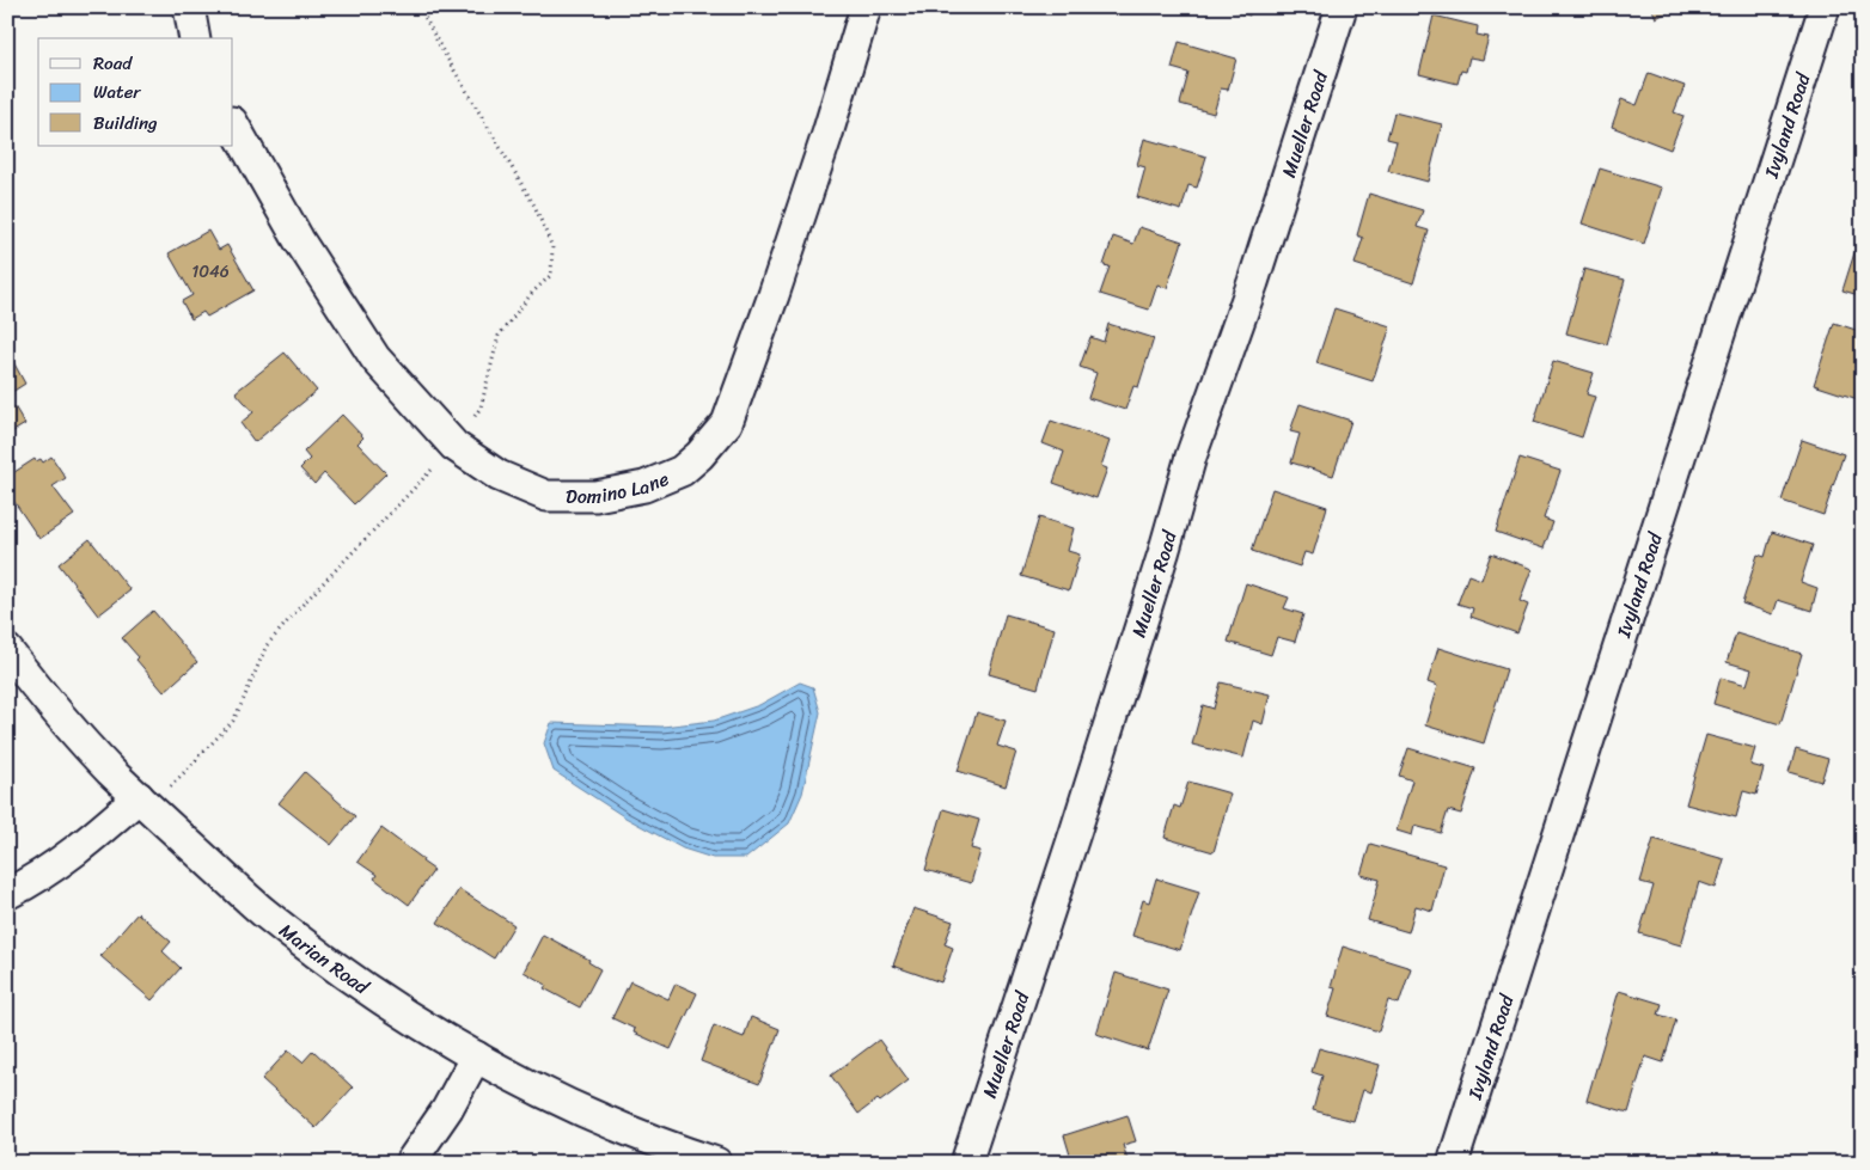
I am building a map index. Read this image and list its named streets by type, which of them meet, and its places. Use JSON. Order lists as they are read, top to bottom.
{
  "streets": {
    "street": [
      "Mueller Road",
      "Ivyland Road",
      "Domino Lane",
      "Marian Road"
    ]
  },
  "house_numbers": ["1046"],
  "legend": ["Road", "Water", "Building"]
}
